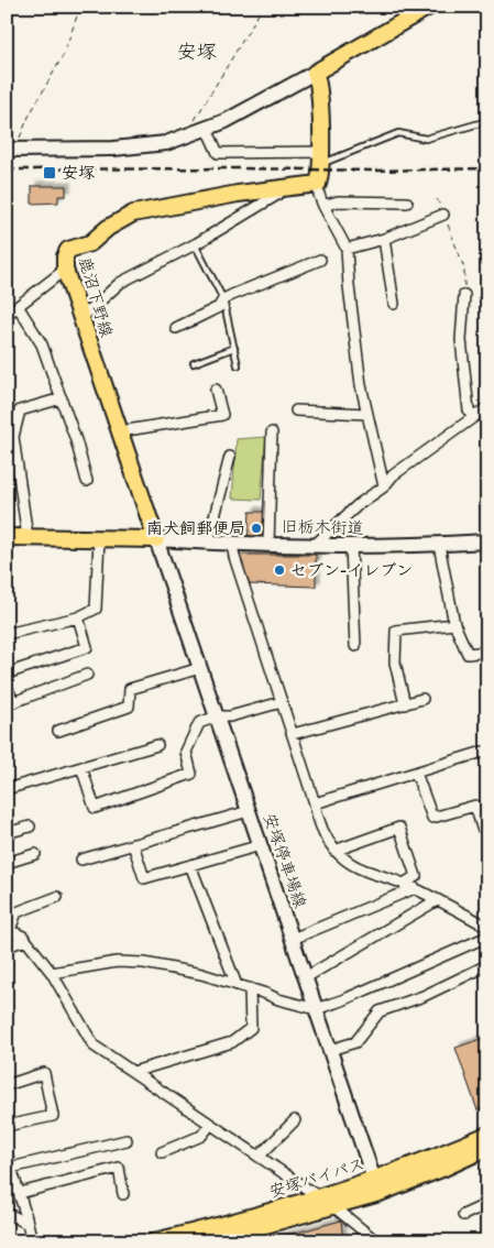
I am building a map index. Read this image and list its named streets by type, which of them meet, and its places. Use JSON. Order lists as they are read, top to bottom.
{
  "streets": {
    "main road": [
      "鹿沼下野線",
      "旧栃木街道",
      "安塚停車場線",
      "安塚バイパス"
    ]
  },
  "crossings": [
    ["鹿沼下野線", "旧栃木街道"],
    ["鹿沼下野線", "安塚停車場線"],
    ["旧栃木街道", "安塚停車場線"],
    ["安塚停車場線", "安塚バイパス"]
  ],
  "districts": ["安塚"],
  "places": {
    "transit": ["安塚"],
    "other": ["南犬飼郵便局", "セブン-イレブン"]
  }
}
